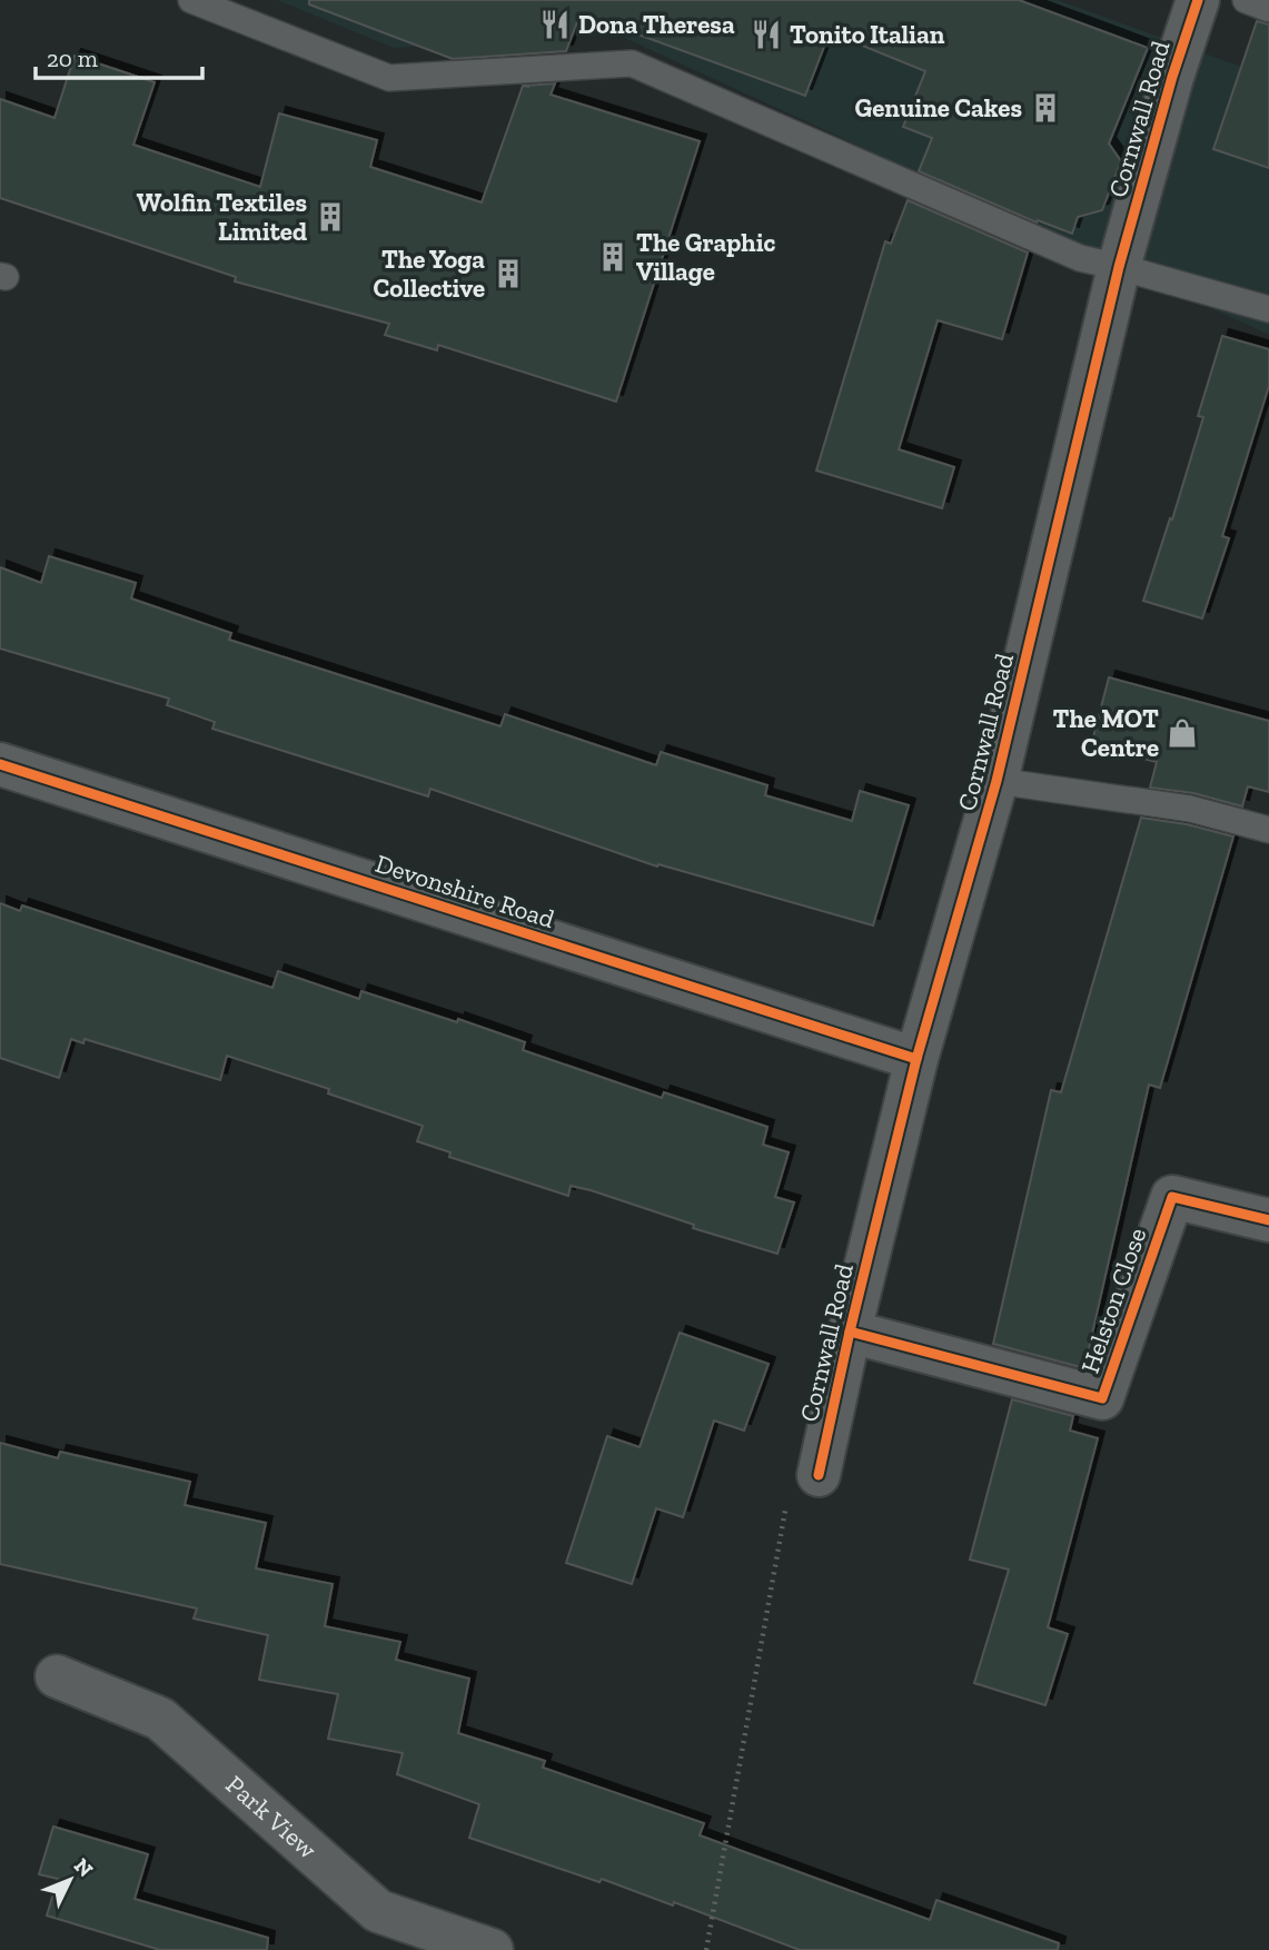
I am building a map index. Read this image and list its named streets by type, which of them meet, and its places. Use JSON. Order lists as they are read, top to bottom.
{
  "streets": {
    "street": [
      "Cornwall Road",
      "Devonshire Road",
      "Helston Close",
      "Park View"
    ]
  },
  "crossings": [
    ["Cornwall Road", "Devonshire Road"],
    ["Cornwall Road", "Helston Close"]
  ],
  "places": {
    "restaurant": ["Dona Theresa", "Tonito Italian"],
    "building": [
      "Genuine Cakes",
      "Wolfin Textiles Limited",
      "The Graphic Village",
      "The Yoga Collective"
    ],
    "shop": ["The MOT Centre"]
  },
  "scale_bar": "20 m",
  "north": "top right"
}
